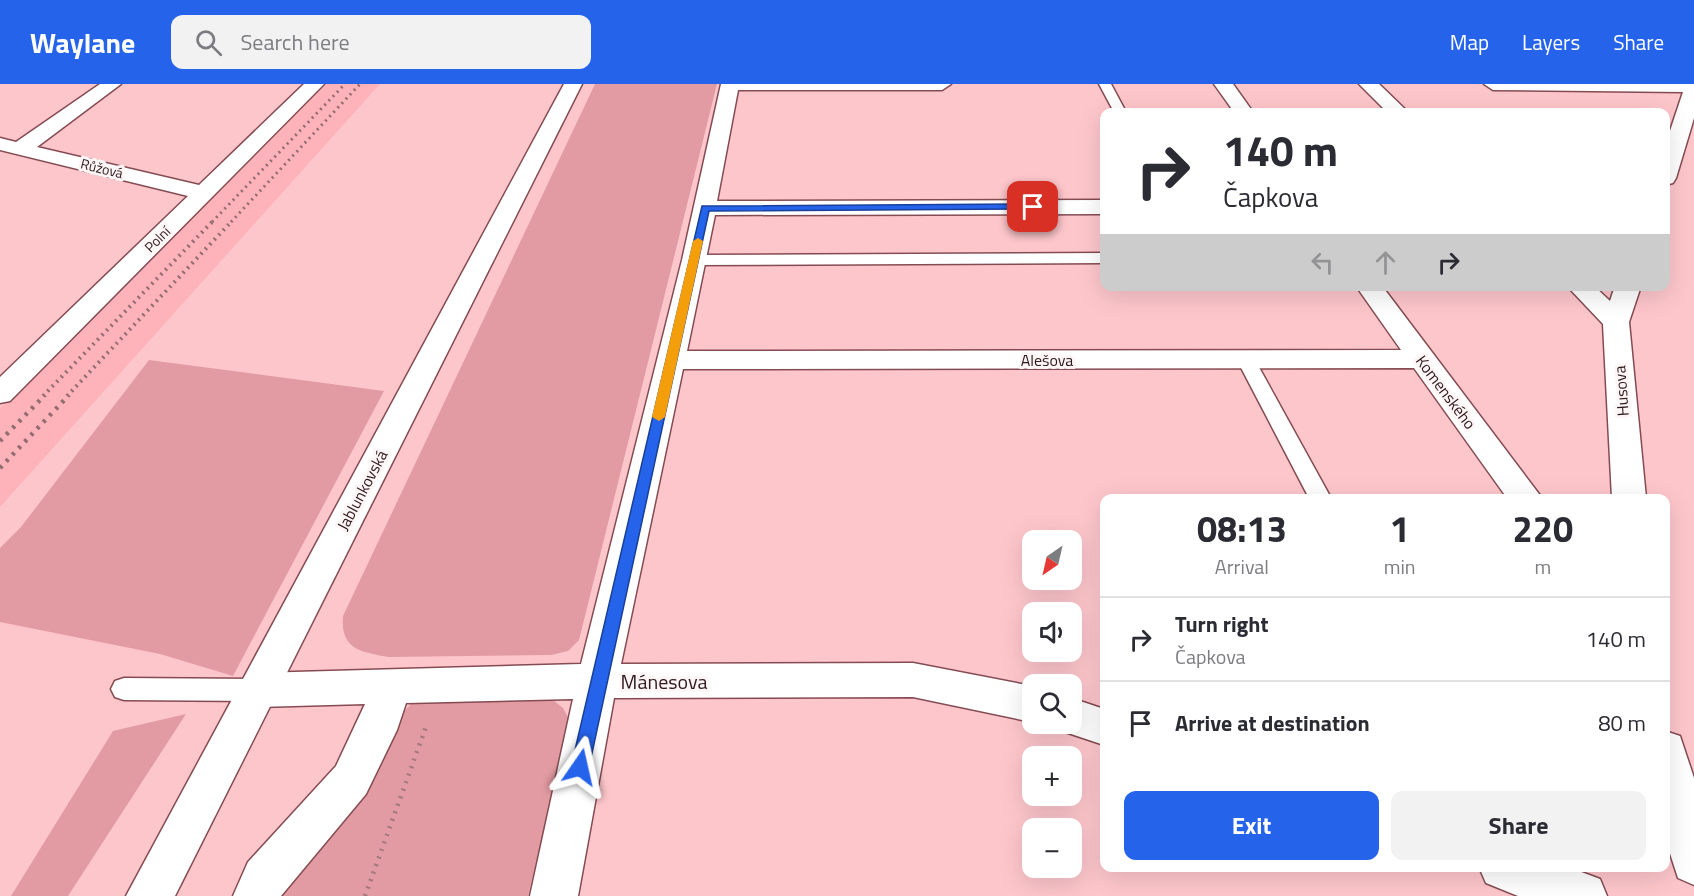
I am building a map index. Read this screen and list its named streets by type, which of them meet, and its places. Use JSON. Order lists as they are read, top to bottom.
{
  "streets": {
    "street": [
      "Růžová",
      "Polní",
      "Alešova",
      "Husova",
      "Komenského",
      "Jablunkovská",
      "Mánesova"
    ]
  },
  "crossings": [
    ["Růžová", "Polní"],
    ["Alešova", "Komenského"],
    ["Jablunkovská", "Mánesova"]
  ],
  "north": "bottom left",
  "page": {
    "header": "Waylane",
    "search": "Search here",
    "nav": ["Map", "Layers", "Share"],
    "turn": ["140 m", "Čapkova"],
    "eta": [
      "08:13",
      "Arrival",
      "1",
      "min",
      "220",
      "m"
    ],
    "map_buttons": ["+", "−"],
    "list": [
      {
        "name": "Turn right",
        "note": "Čapkova",
        "value": "140 m"
      },
      {
        "name": "Arrive at destination",
        "value": "80 m"
      }
    ],
    "buttons": ["Exit", "Share"]
  }
}
